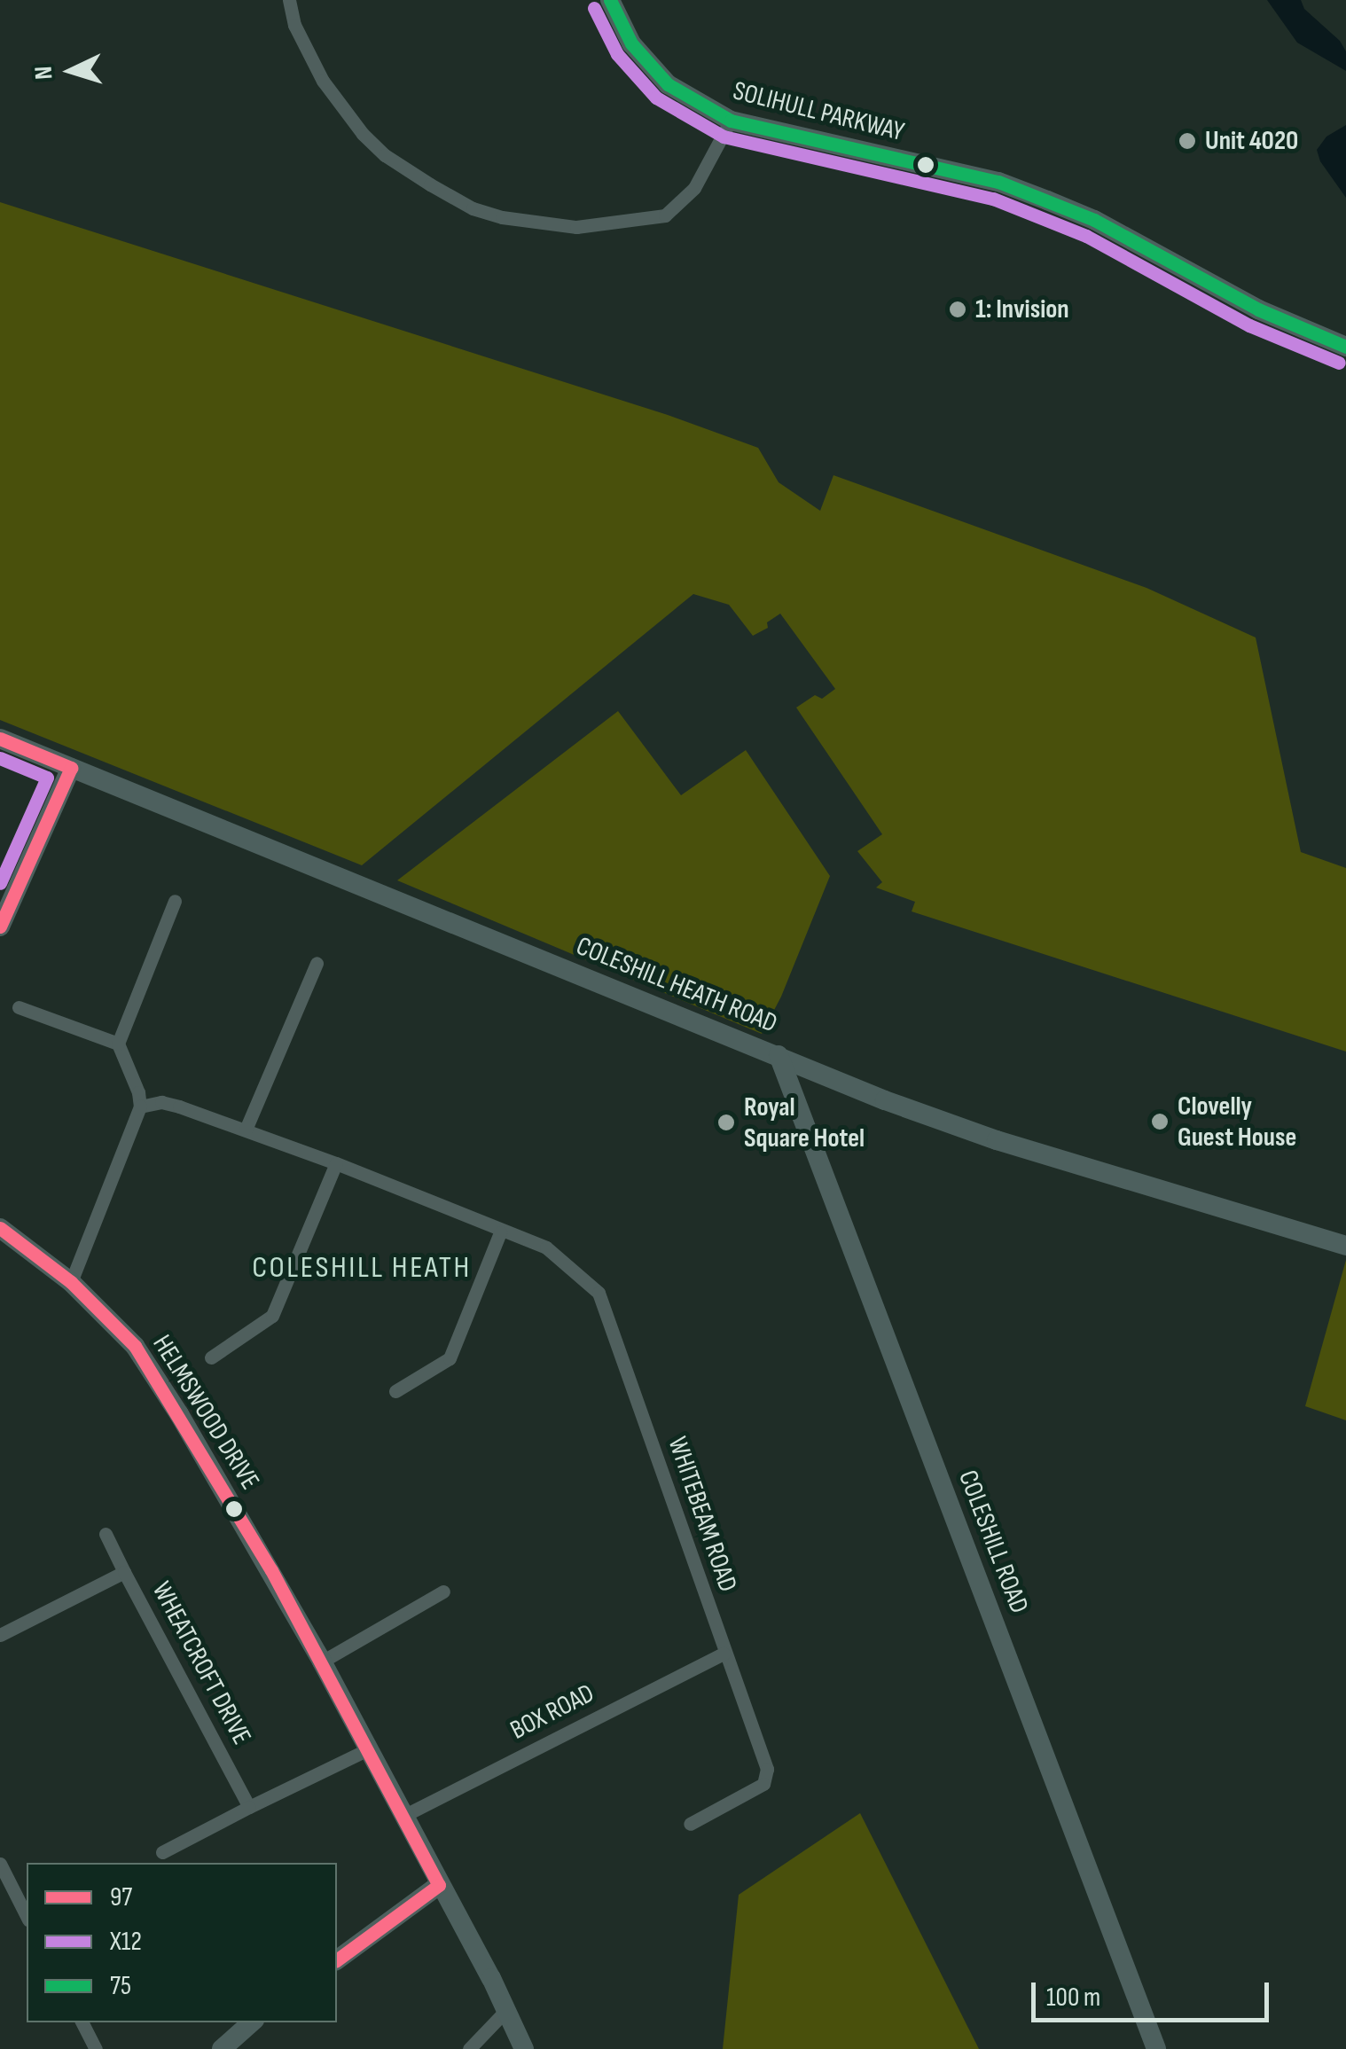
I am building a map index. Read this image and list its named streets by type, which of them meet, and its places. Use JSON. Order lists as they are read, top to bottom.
{
  "streets": {
    "street": [
      "SOLIHULL PARKWAY",
      "COLESHILL HEATH ROAD",
      "HELMSWOOD DRIVE",
      "WHITEBEAM ROAD",
      "COLESHILL ROAD",
      "WHEATCROFT DRIVE",
      "BOX ROAD"
    ]
  },
  "crossings": [
    ["COLESHILL HEATH ROAD", "COLESHILL ROAD"],
    ["HELMSWOOD DRIVE", "BOX ROAD"],
    ["WHITEBEAM ROAD", "BOX ROAD"]
  ],
  "districts": ["COLESHILL HEATH"],
  "places": [
    "Unit 4020",
    "1: Invision",
    "Clovelly Guest House",
    "Royal Square Hotel"
  ],
  "lines": ["transit line 75", "transit line X12", "transit line 97"],
  "legend": ["97", "X12", "75"],
  "scale_bar": "100 m",
  "north": "left"
}
